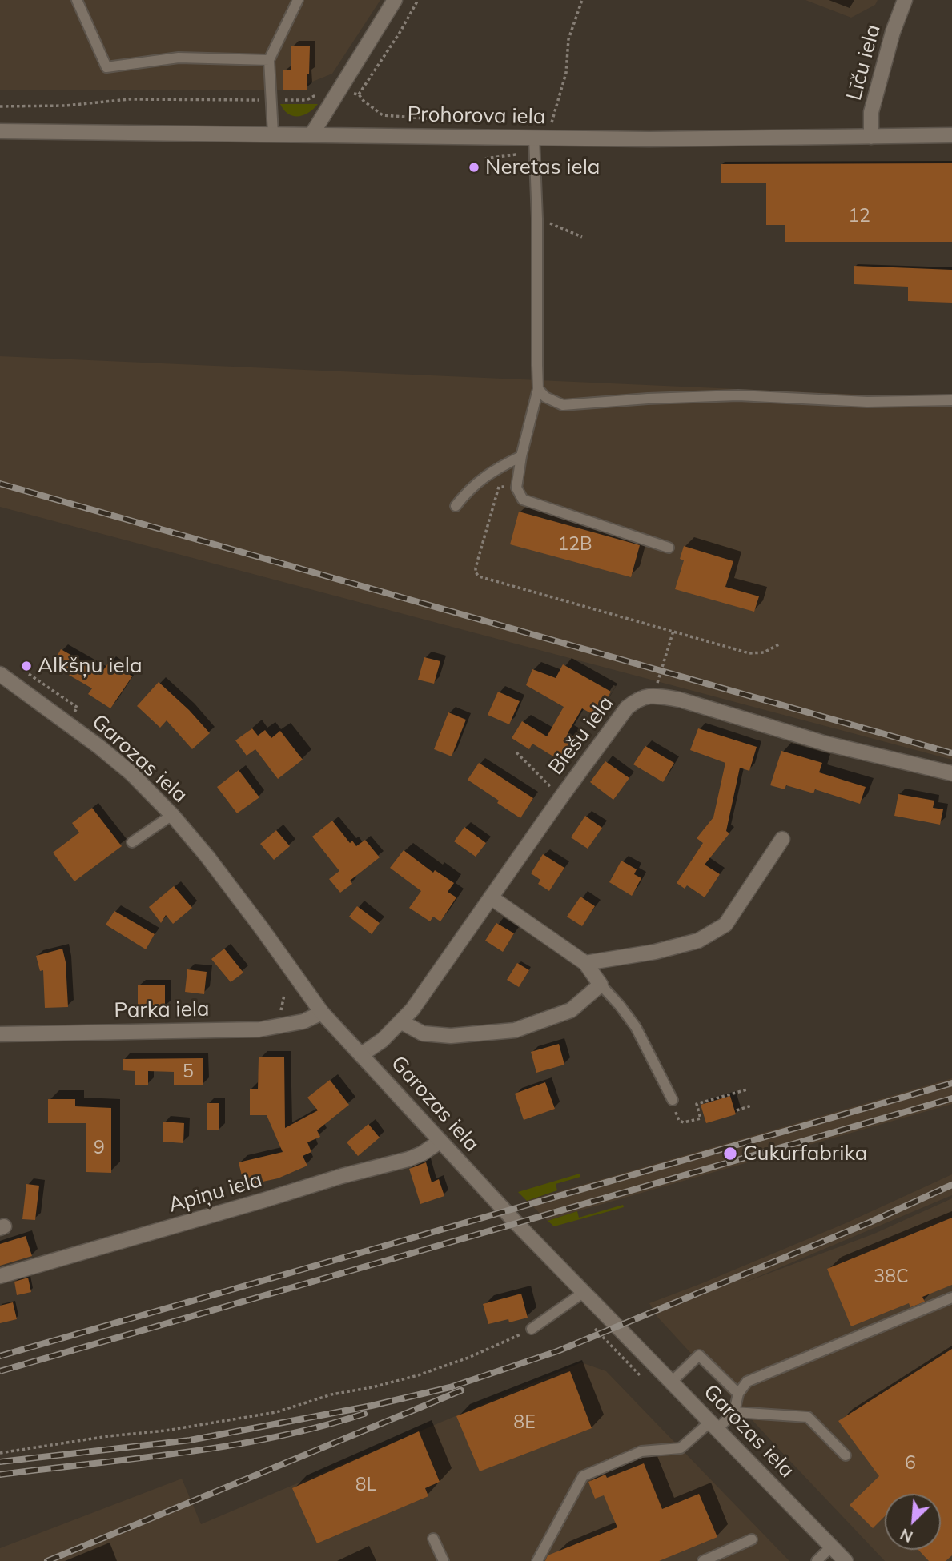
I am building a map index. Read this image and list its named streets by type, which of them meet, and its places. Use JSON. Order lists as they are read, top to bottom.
{
  "streets": {
    "street": [
      "Līču iela",
      "Prohorova iela",
      "Biešu iela",
      "Garozas iela",
      "Parka iela",
      "Apiņu iela"
    ]
  },
  "crossings": [
    ["Līču iela", "Prohorova iela"],
    ["Biešu iela", "Garozas iela"],
    ["Garozas iela", "Parka iela"],
    ["Garozas iela", "Apiņu iela"]
  ],
  "places": ["Neretas iela", "Alkšņu iela", "Cukurfabrika"],
  "house_numbers": [
    "12",
    "12B",
    "5",
    "9",
    "38C",
    "8E",
    "6",
    "8L"
  ],
  "north": "bottom left"
}
